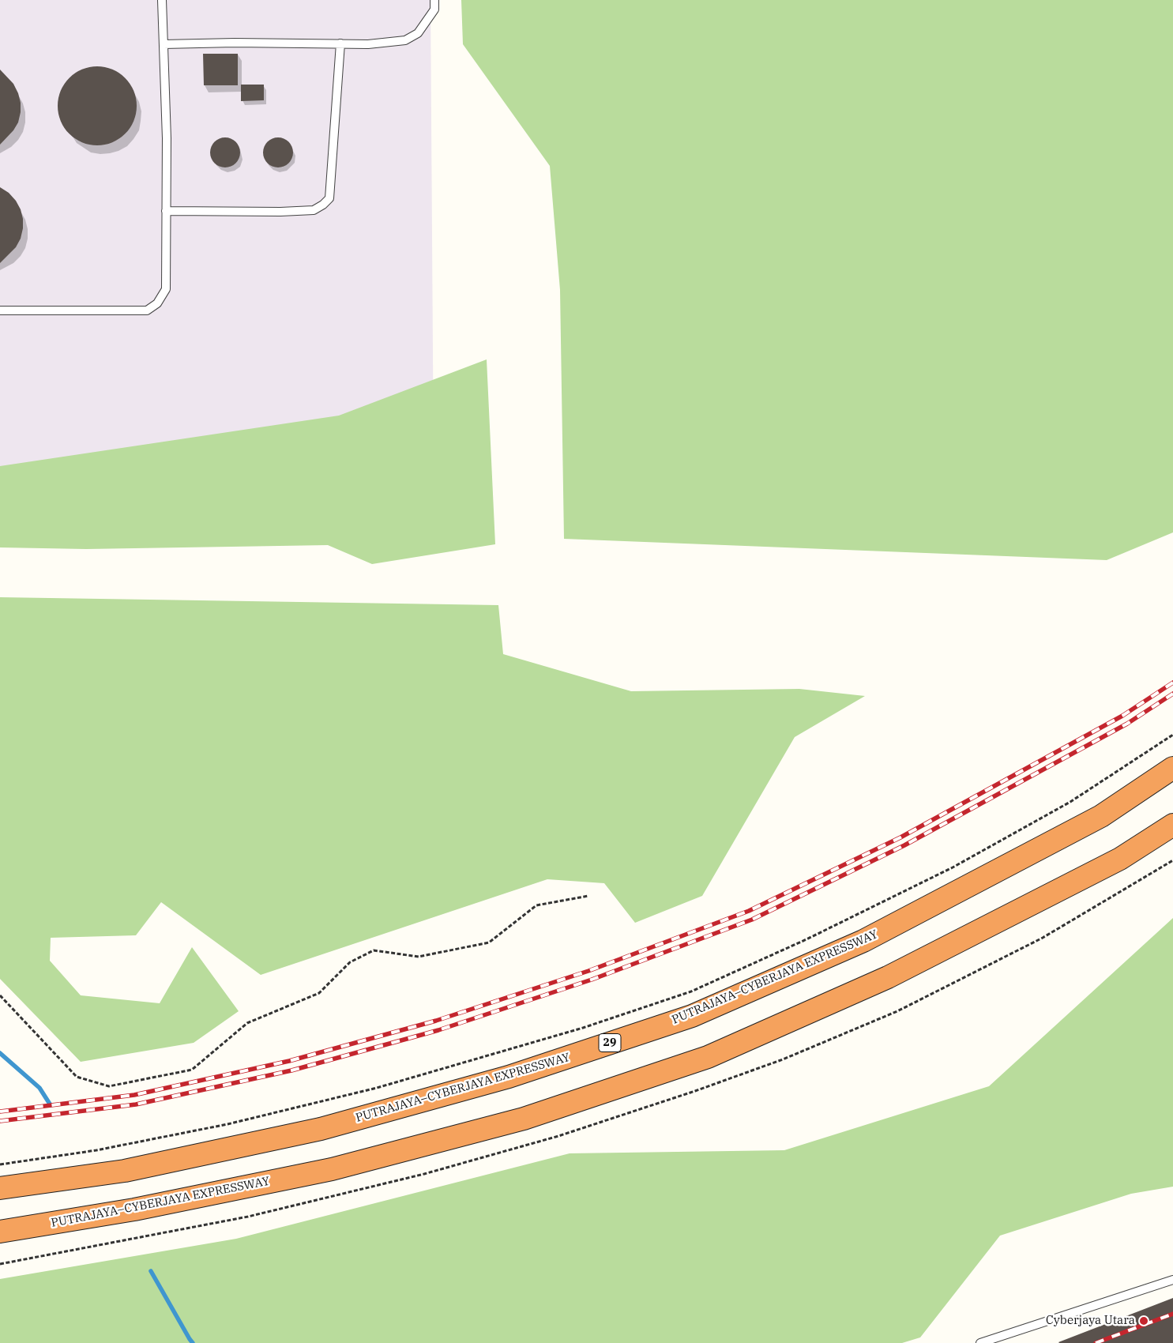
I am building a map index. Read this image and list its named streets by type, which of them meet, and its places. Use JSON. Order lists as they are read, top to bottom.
{
  "streets": {
    "highway": ["PUTRAJAYA–CYBERJAYA EXPRESSWAY", "29"]
  },
  "places": ["Cyberjaya Utara"]
}
